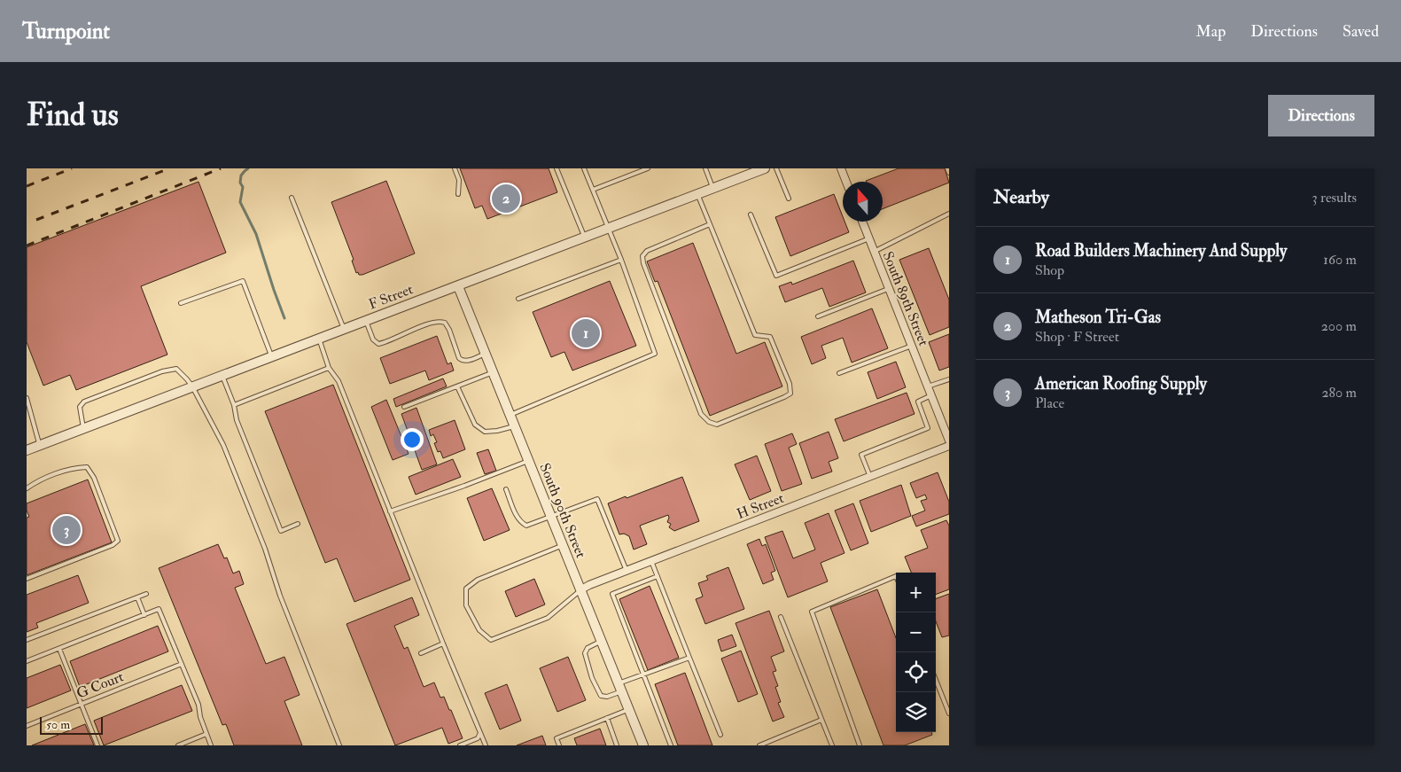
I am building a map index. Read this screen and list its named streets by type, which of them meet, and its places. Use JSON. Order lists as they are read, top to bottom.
{
  "streets": {
    "street": [
      "F Street",
      "South 89th Street",
      "H Street",
      "South 90th Street"
    ],
    "lane": ["G Court"]
  },
  "crossings": [
    ["F Street", "South 90th Street"],
    ["H Street", "South 90th Street"]
  ],
  "scale_bar": "50 m",
  "north": "top",
  "page": {
    "header": "Turnpoint",
    "nav": ["Map", "Directions", "Saved"],
    "buttons": "Directions",
    "title": "Find us",
    "heading": ["Nearby", "3 results"],
    "pins": ["2", "1", "3"],
    "list": [
      {
        "mark": "1",
        "name": "Road Builders Machinery And Supply",
        "note": "Shop",
        "value": "160 m"
      },
      {
        "mark": "2",
        "name": "Matheson Tri-Gas",
        "note": "Shop · F Street",
        "value": "200 m"
      },
      {
        "mark": "3",
        "name": "American Roofing Supply",
        "note": "Place",
        "value": "280 m"
      }
    ],
    "map_buttons": ["+", "−"],
    "scale": "50 m"
  }
}
